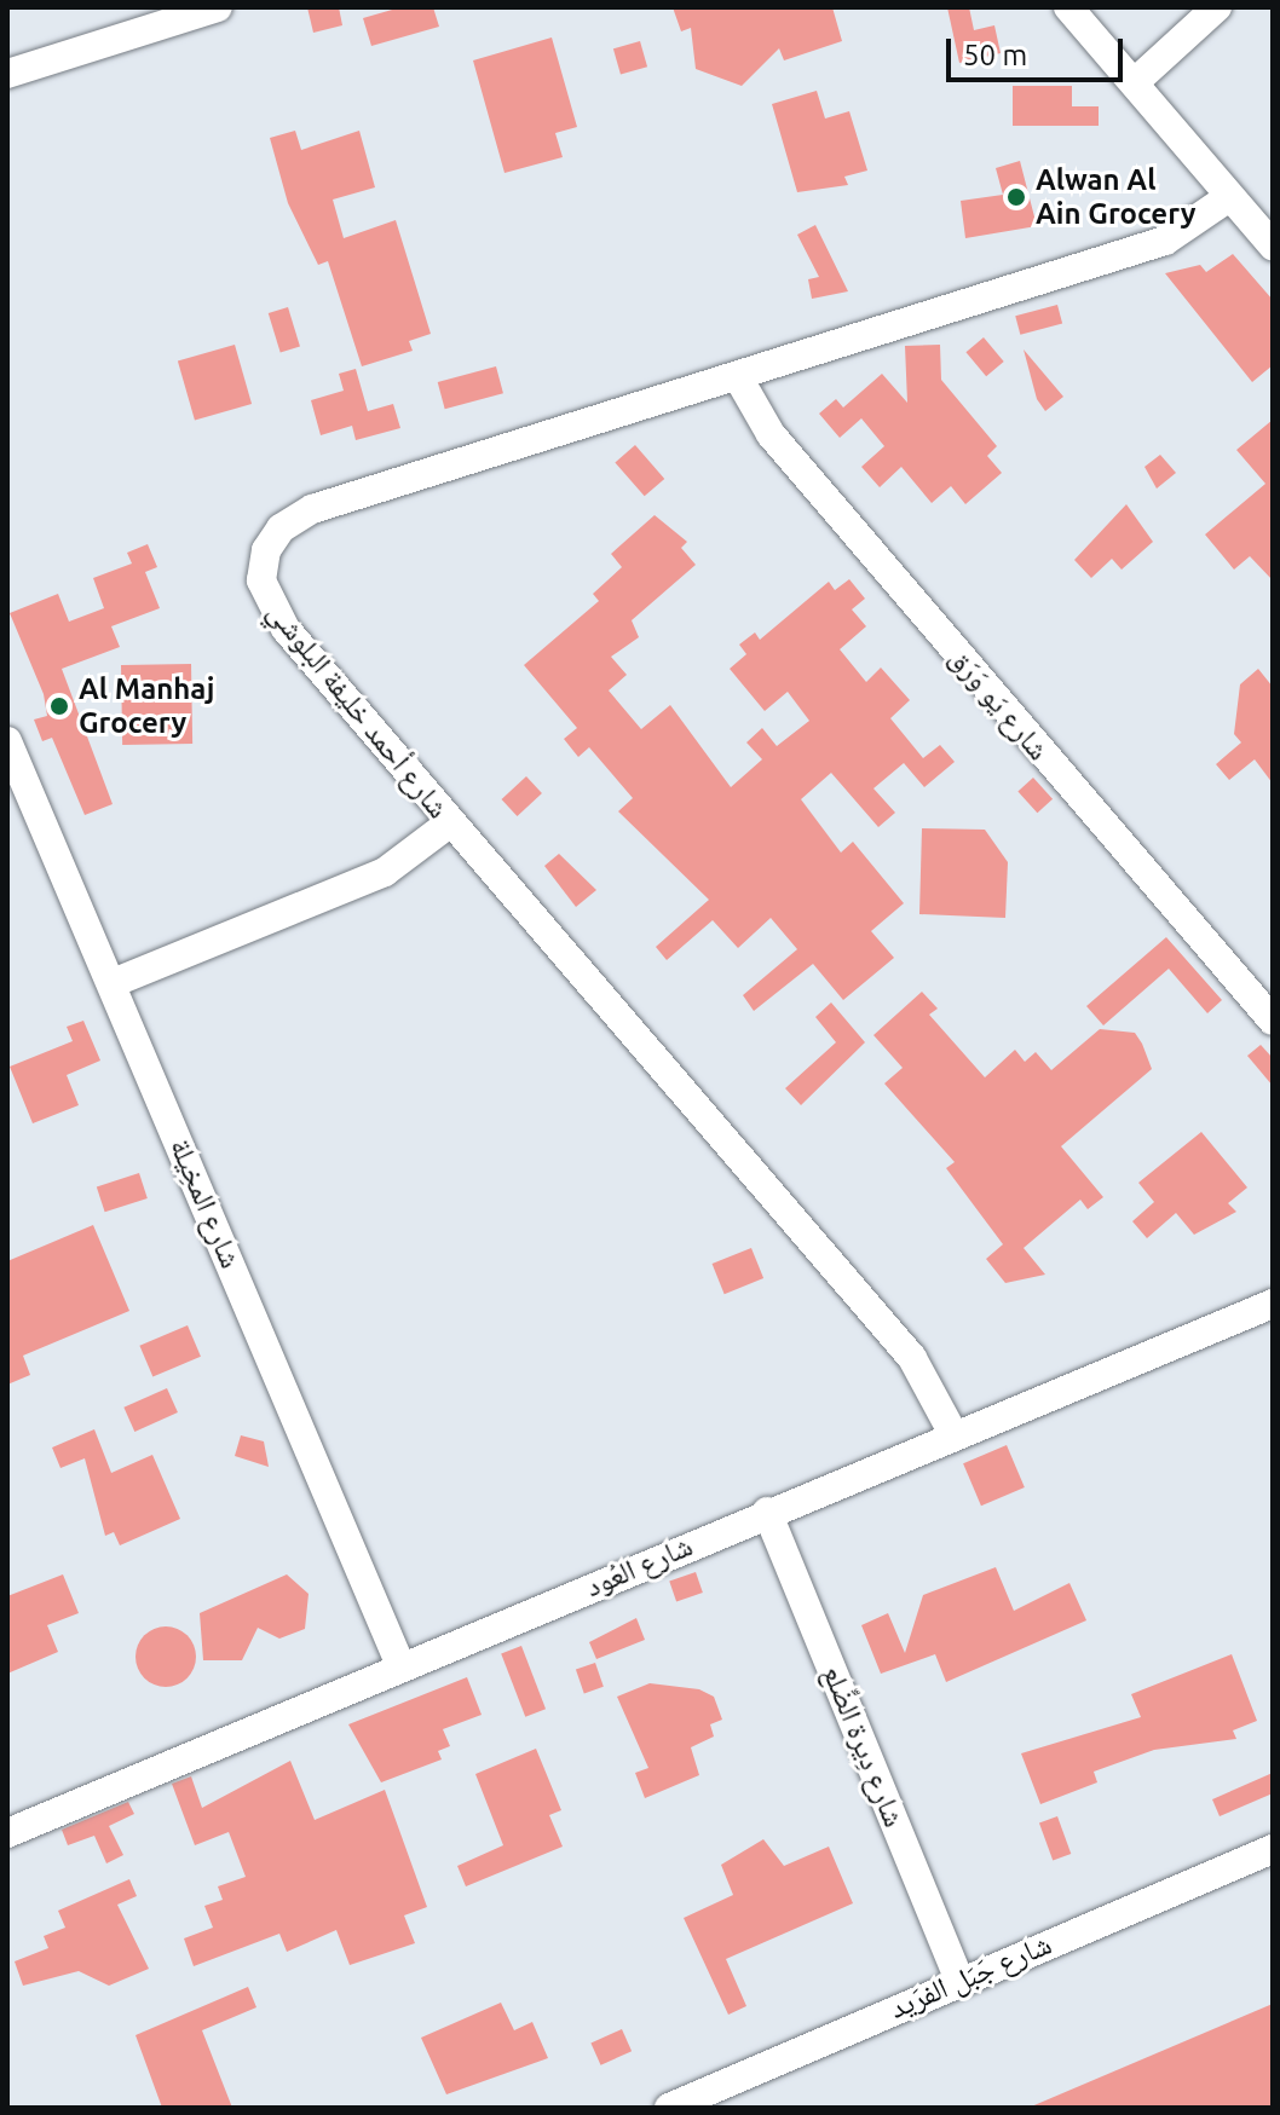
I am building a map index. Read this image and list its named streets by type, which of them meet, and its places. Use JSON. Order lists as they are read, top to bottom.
{
  "streets": {
    "street": [
      "شارع يَو وَرَق",
      "شارع أحمد خليفة البلوشي",
      "شارع المخِيلة",
      "شارع العُود",
      "شارع دِيرة الضِّلع",
      "شارع جَبَل الفرَيد"
    ]
  },
  "crossings": [
    ["شارع يَو وَرَق", "شارع أحمد خليفة البلوشي"],
    ["شارع أحمد خليفة البلوشي", "شارع العُود"],
    ["شارع المخِيلة", "شارع العُود"],
    ["شارع العُود", "شارع دِيرة الضِّلع"],
    ["شارع دِيرة الضِّلع", "شارع جَبَل الفرَيد"]
  ],
  "places": ["Alwan Al Ain Grocery", "Al Manhaj Grocery"],
  "scale_bar": "50 m"
}
